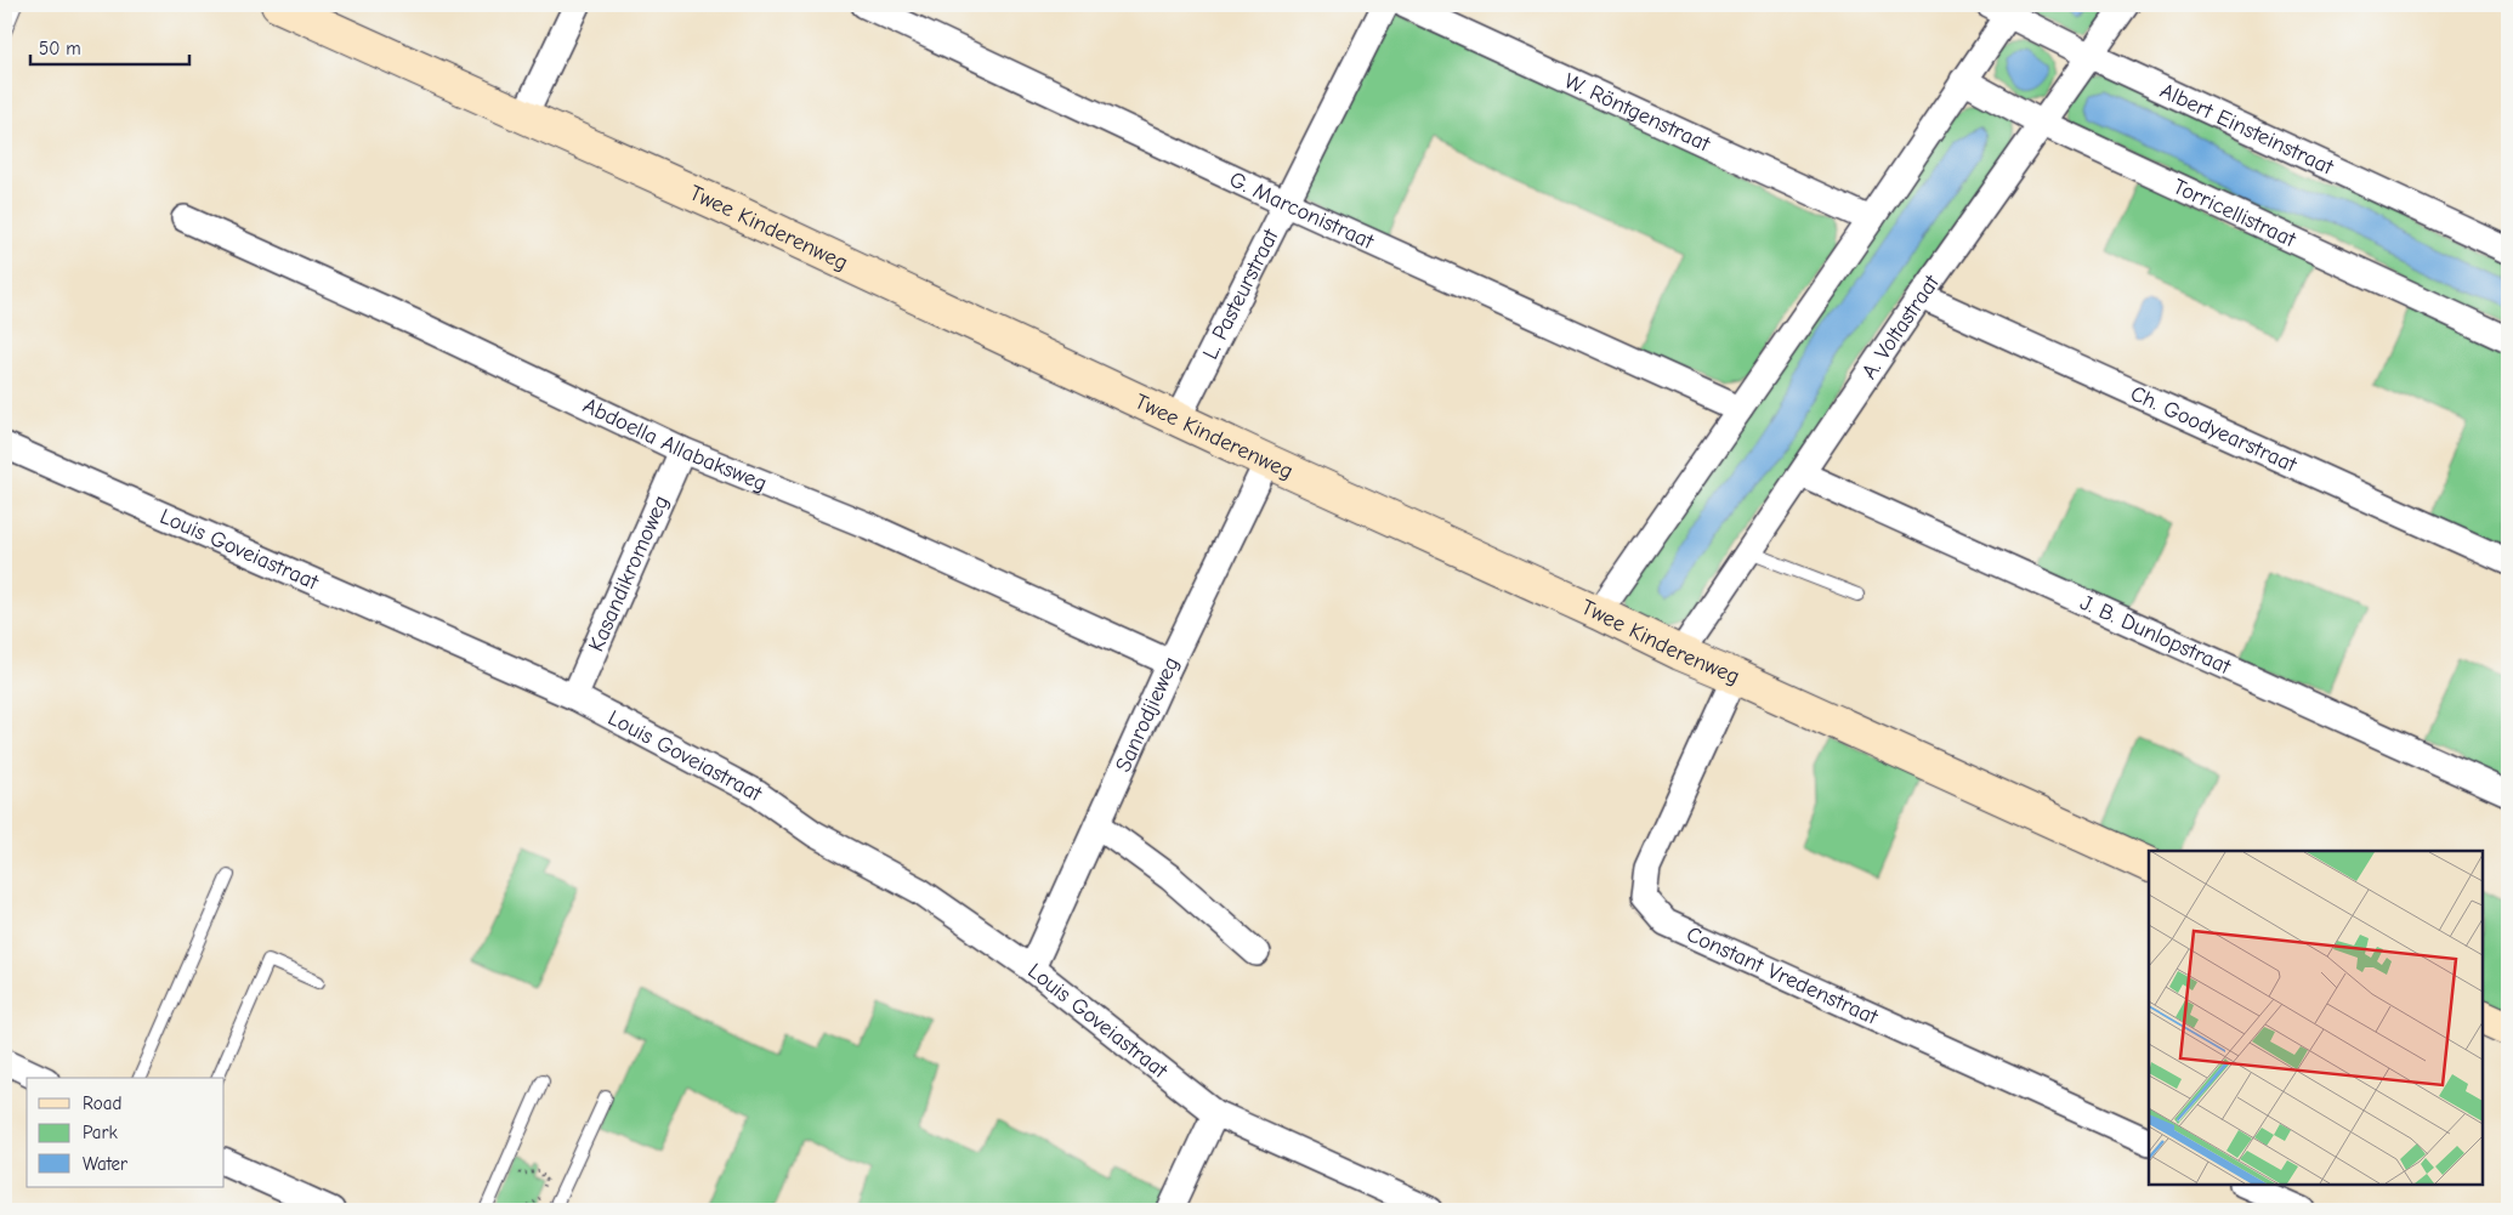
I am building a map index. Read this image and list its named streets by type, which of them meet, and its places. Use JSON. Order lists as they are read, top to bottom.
{
  "streets": {
    "street": [
      "W. Röntgenstraat",
      "Albert Einsteinstraat",
      "G. Marconistraat",
      "Torricellistraat",
      "Twee Kinderenweg",
      "L. Pasteurstraat",
      "A. Voltastraat",
      "Ch. Goodyearstraat",
      "Abdoella Allabaksweg",
      "Louis Goveiastraat",
      "Kasandikromoweg",
      "J. B. Dunlopstraat",
      "Sanrodjieweg",
      "Constant Vredenstraat"
    ]
  },
  "crossings": [
    ["Albert Einsteinstraat", "A. Voltastraat"],
    ["G. Marconistraat", "L. Pasteurstraat"],
    ["Torricellistraat", "A. Voltastraat"],
    ["Twee Kinderenweg", "L. Pasteurstraat"],
    ["Twee Kinderenweg", "A. Voltastraat"],
    ["Twee Kinderenweg", "Sanrodjieweg"],
    ["Twee Kinderenweg", "Constant Vredenstraat"],
    ["A. Voltastraat", "Ch. Goodyearstraat"],
    ["A. Voltastraat", "J. B. Dunlopstraat"],
    ["Abdoella Allabaksweg", "Kasandikromoweg"],
    ["Abdoella Allabaksweg", "Sanrodjieweg"],
    ["Louis Goveiastraat", "Kasandikromoweg"],
    ["Louis Goveiastraat", "Sanrodjieweg"]
  ],
  "legend": ["Road", "Park", "Water"],
  "scale_bar": "50 m"
}
